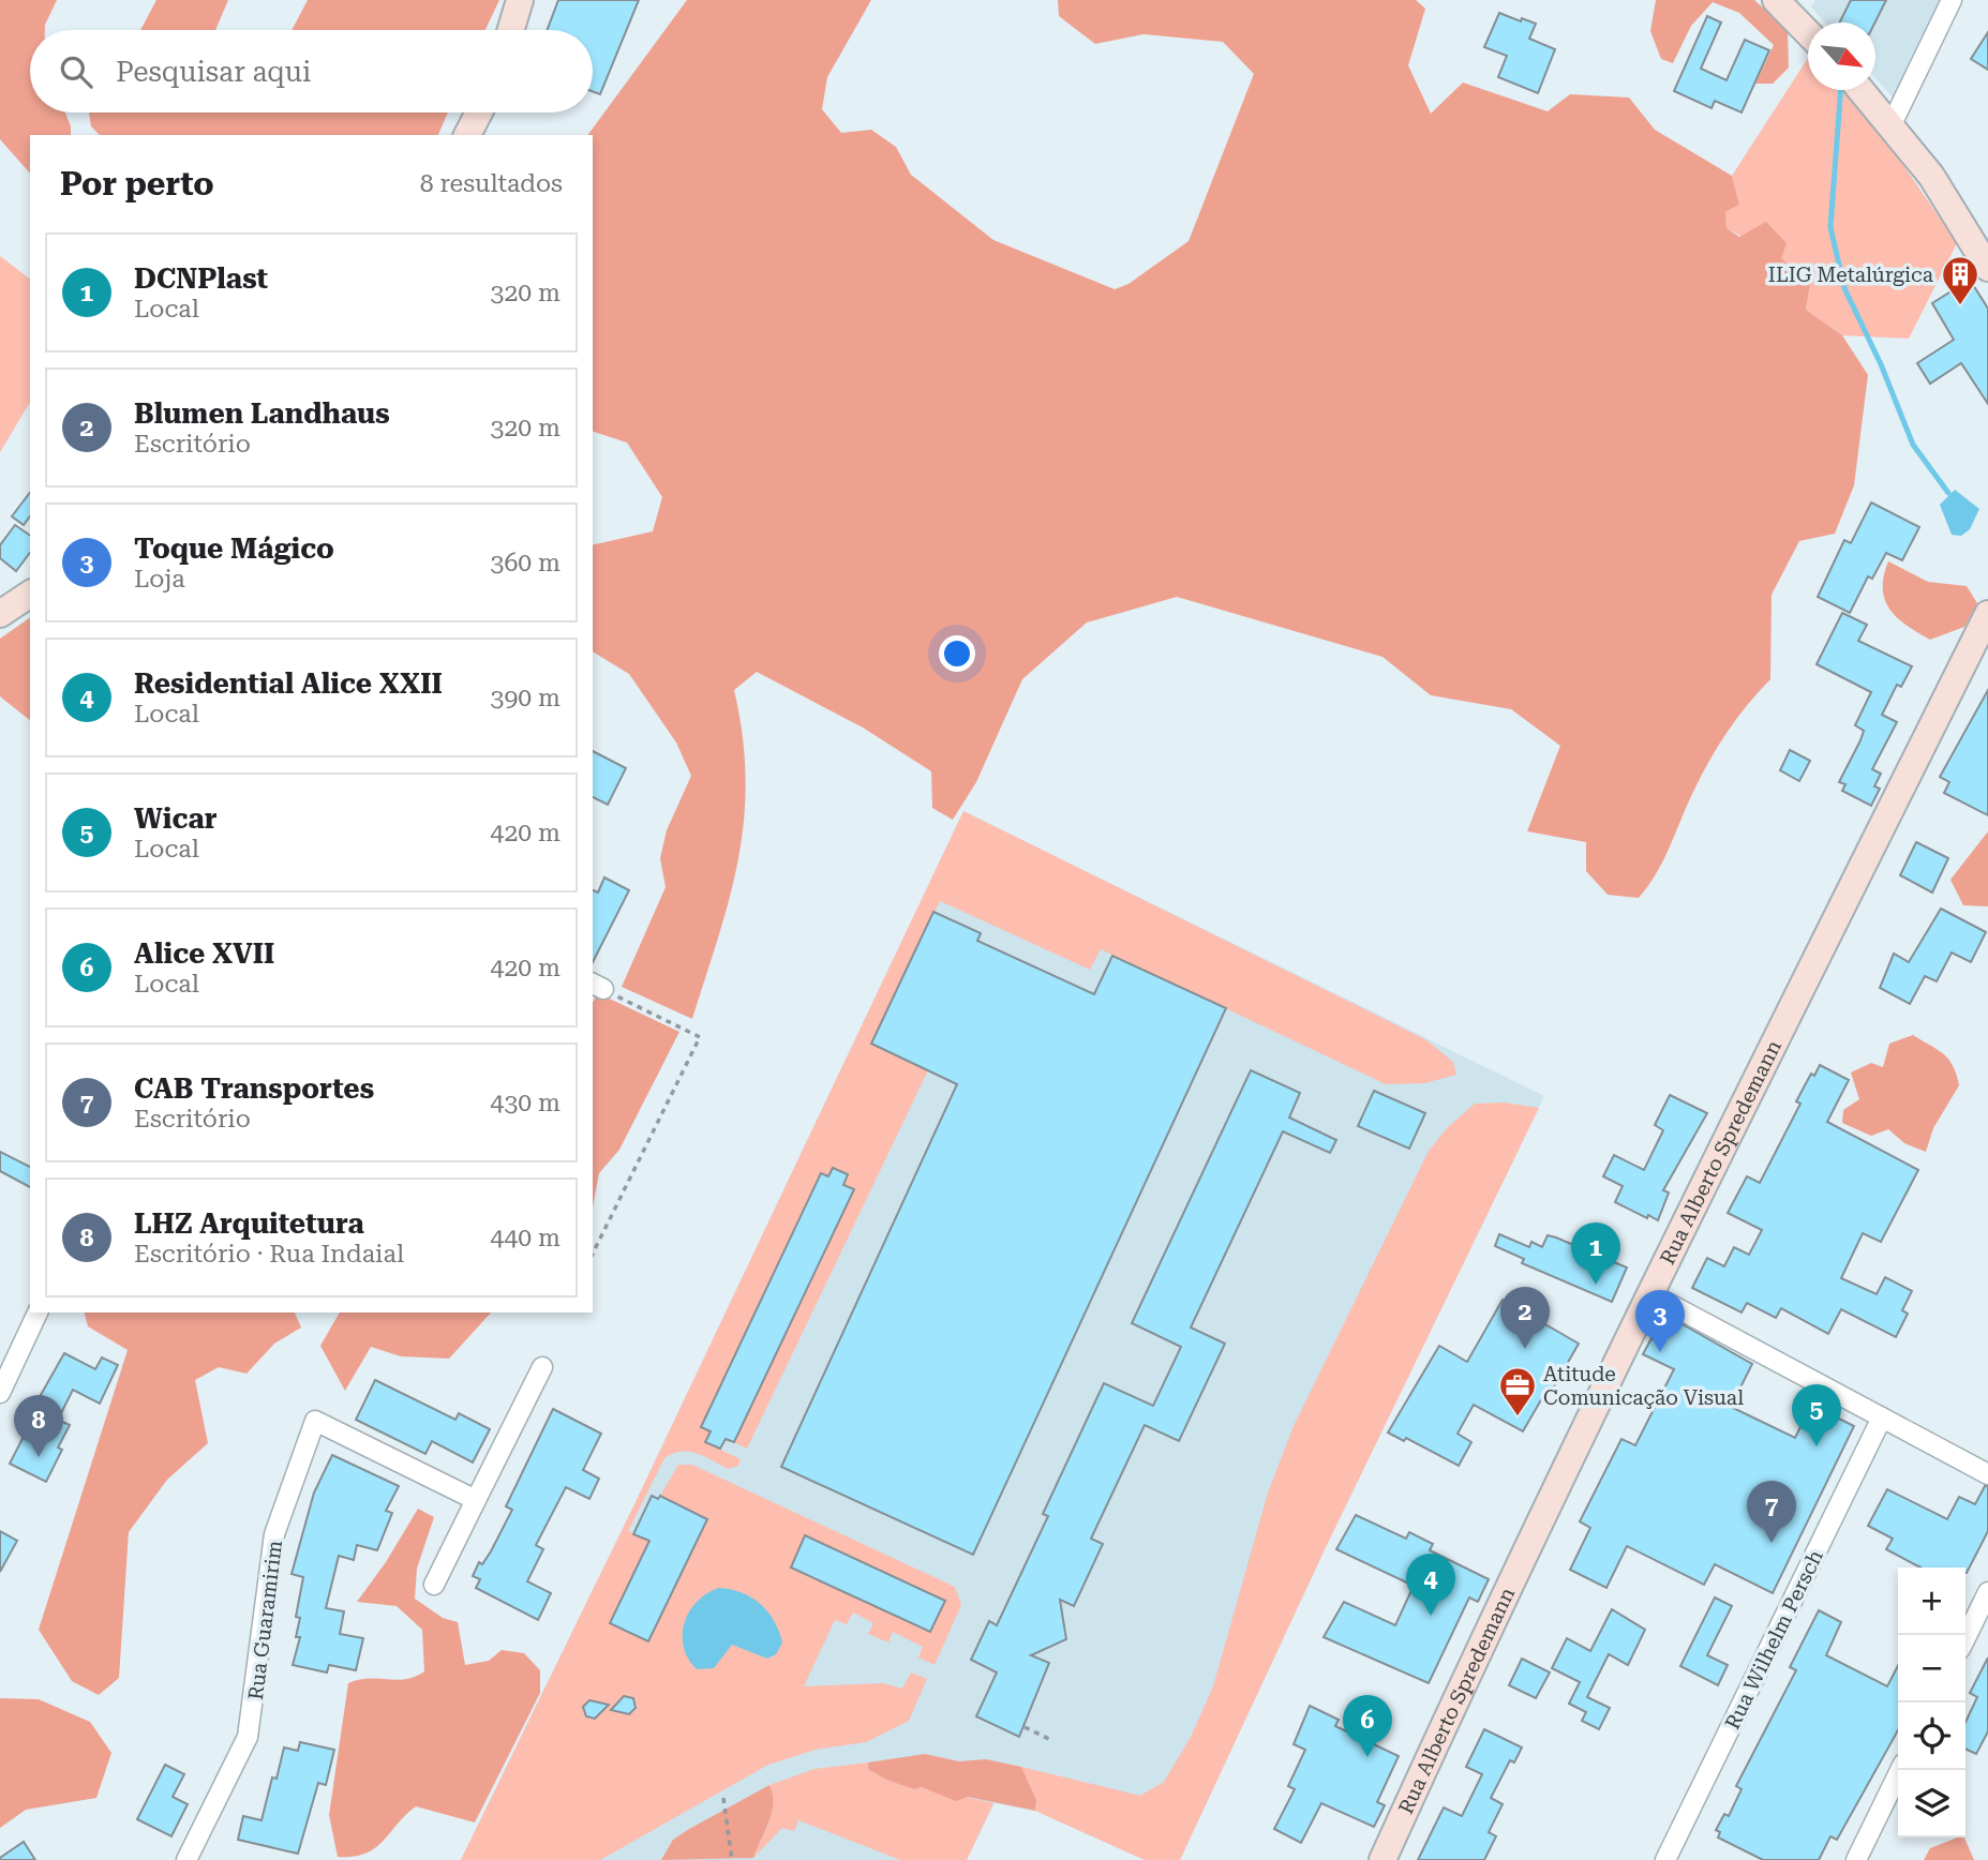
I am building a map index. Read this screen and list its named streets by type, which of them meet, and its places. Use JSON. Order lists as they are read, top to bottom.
{
  "streets": {
    "street": ["Rua Alberto Spredemann", "Rua Guaramirim", "Rua Wilhelm Persch"]
  },
  "places": {
    "building": ["ILIG Metalúrgica"],
    "office": ["Atitude Comunicação Visual"]
  },
  "north": "bottom right",
  "page": {
    "search": "Pesquisar aqui",
    "heading": ["Por perto", "8 resultados"],
    "list": [
      {
        "mark": "1",
        "name": "DCNPlast",
        "note": "Local",
        "value": "320 m"
      },
      {
        "mark": "2",
        "name": "Blumen Landhaus",
        "note": "Escritório",
        "value": "320 m"
      },
      {
        "mark": "3",
        "name": "Toque Mágico",
        "note": "Loja",
        "value": "360 m"
      },
      {
        "mark": "4",
        "name": "Residential Alice XXII",
        "note": "Local",
        "value": "390 m"
      },
      {
        "mark": "5",
        "name": "Wicar",
        "note": "Local",
        "value": "420 m"
      },
      {
        "mark": "6",
        "name": "Alice XVII",
        "note": "Local",
        "value": "420 m"
      },
      {
        "mark": "7",
        "name": "CAB Transportes",
        "note": "Escritório",
        "value": "430 m"
      },
      {
        "mark": "8",
        "name": "LHZ Arquitetura",
        "note": "Escritório · Rua Indaial",
        "value": "440 m"
      }
    ],
    "pins": [
      "1",
      "2",
      "3",
      "5",
      "8",
      "7",
      "4",
      "6"
    ],
    "map_buttons": ["+", "−"]
  }
}
